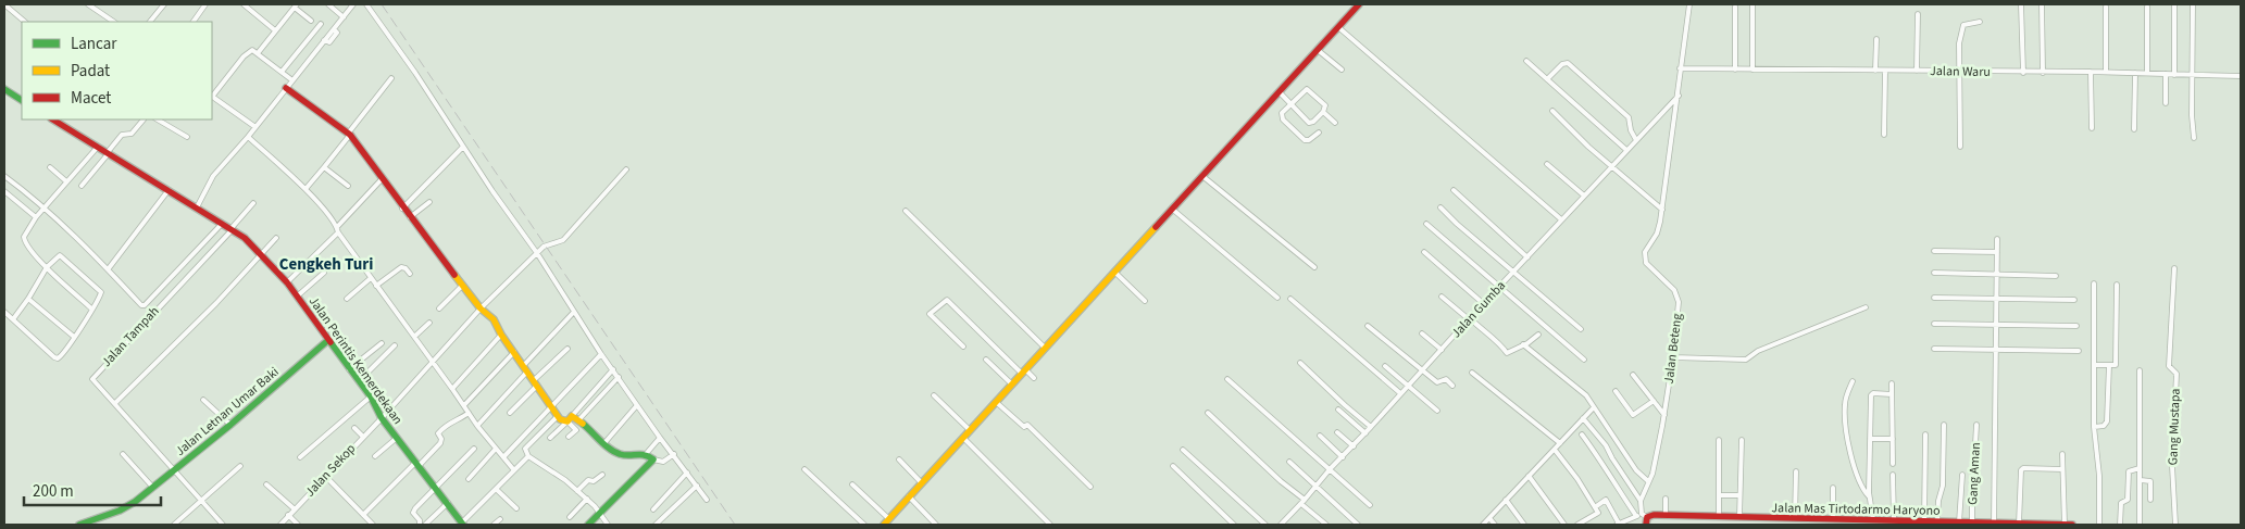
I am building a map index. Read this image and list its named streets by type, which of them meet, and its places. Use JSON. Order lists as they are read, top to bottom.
{
  "streets": {
    "street": [
      "Jalan Waru",
      "Jalan Gumba",
      "Jalan Tampah",
      "Jalan Beteng",
      "Jalan Perintis Kemerdekaan",
      "Jalan Letnan Umar Baki",
      "Gang Mustapa",
      "Jalan Sekop",
      "Gang Aman",
      "Jalan Mas Tirtodarmo Haryono"
    ]
  },
  "crossings": [
    ["Jalan Waru", "Jalan Beteng"],
    ["Jalan Gumba", "Jalan Beteng"],
    ["Jalan Tampah", "Jalan Perintis Kemerdekaan"],
    ["Jalan Tampah", "Jalan Letnan Umar Baki"],
    ["Jalan Beteng", "Jalan Mas Tirtodarmo Haryono"],
    ["Jalan Perintis Kemerdekaan", "Jalan Letnan Umar Baki"],
    ["Jalan Perintis Kemerdekaan", "Jalan Sekop"],
    ["Gang Aman", "Jalan Mas Tirtodarmo Haryono"]
  ],
  "districts": ["Cengkeh Turi"],
  "legend": ["Lancar", "Padat", "Macet"],
  "scale_bar": "200 m"
}
